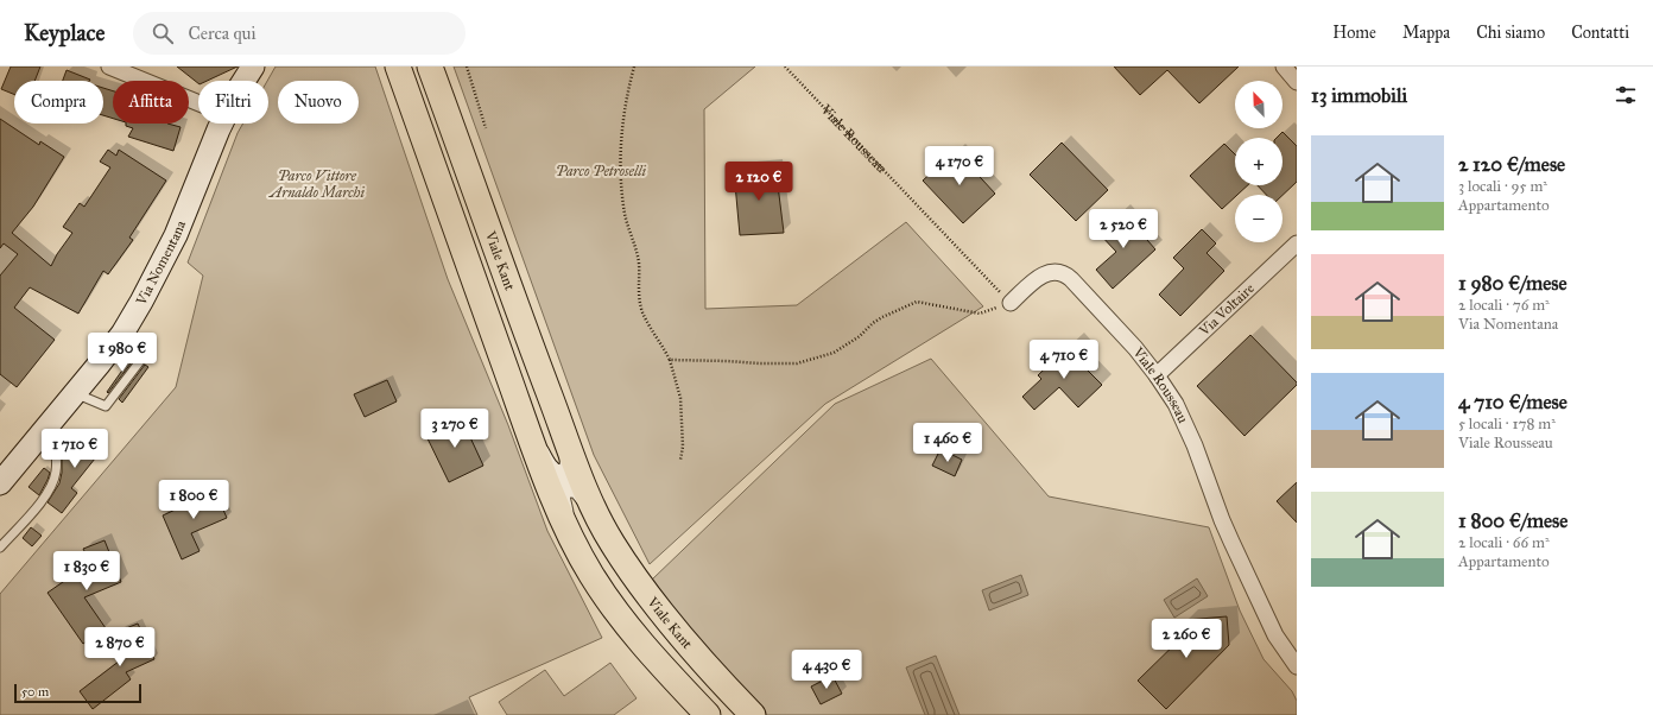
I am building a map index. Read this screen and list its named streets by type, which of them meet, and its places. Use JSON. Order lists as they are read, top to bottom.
{
  "streets": {
    "main road": ["Viale Kant", "Via Nomentana"],
    "street": ["Viale Rousseau", "Via Voltaire"]
  },
  "crossings": [
    ["Viale Rousseau", "Via Voltaire"]
  ],
  "parks": ["Parco Petroselli", "Parco Vittore Arnaldo Marchi"],
  "scale_bar": "50 m",
  "north": "top left",
  "page": {
    "header": "Keyplace",
    "search": "Cerca qui",
    "nav": [
      "Home",
      "Mappa",
      "Chi siamo",
      "Contatti"
    ],
    "heading": "13 immobili",
    "map_buttons": ["+", "−"],
    "chip": [
      "Compra",
      "Affitta",
      "Filtri",
      "Nuovo"
    ],
    "list": [
      {
        "name": "2 120 €/mese",
        "note": "3 locali · 95 m² · Appartamento"
      },
      {
        "name": "1 980 €/mese",
        "note": "2 locali · 76 m² · Via Nomentana"
      },
      {
        "name": "4 710 €/mese",
        "note": "5 locali · 178 m² · Viale Rousseau"
      },
      {
        "name": "1 800 €/mese",
        "note": "2 locali · 66 m² · Appartamento"
      }
    ],
    "price": [
      "4 170 €",
      "2 120 €",
      "2 520 €",
      "1 980 €",
      "4 710 €",
      "3 270 €",
      "1 460 €",
      "1 710 €",
      "1 800 €",
      "1 830 €",
      "2 260 €",
      "2 870 €",
      "4 430 €"
    ],
    "scale": "50 m"
  }
}
